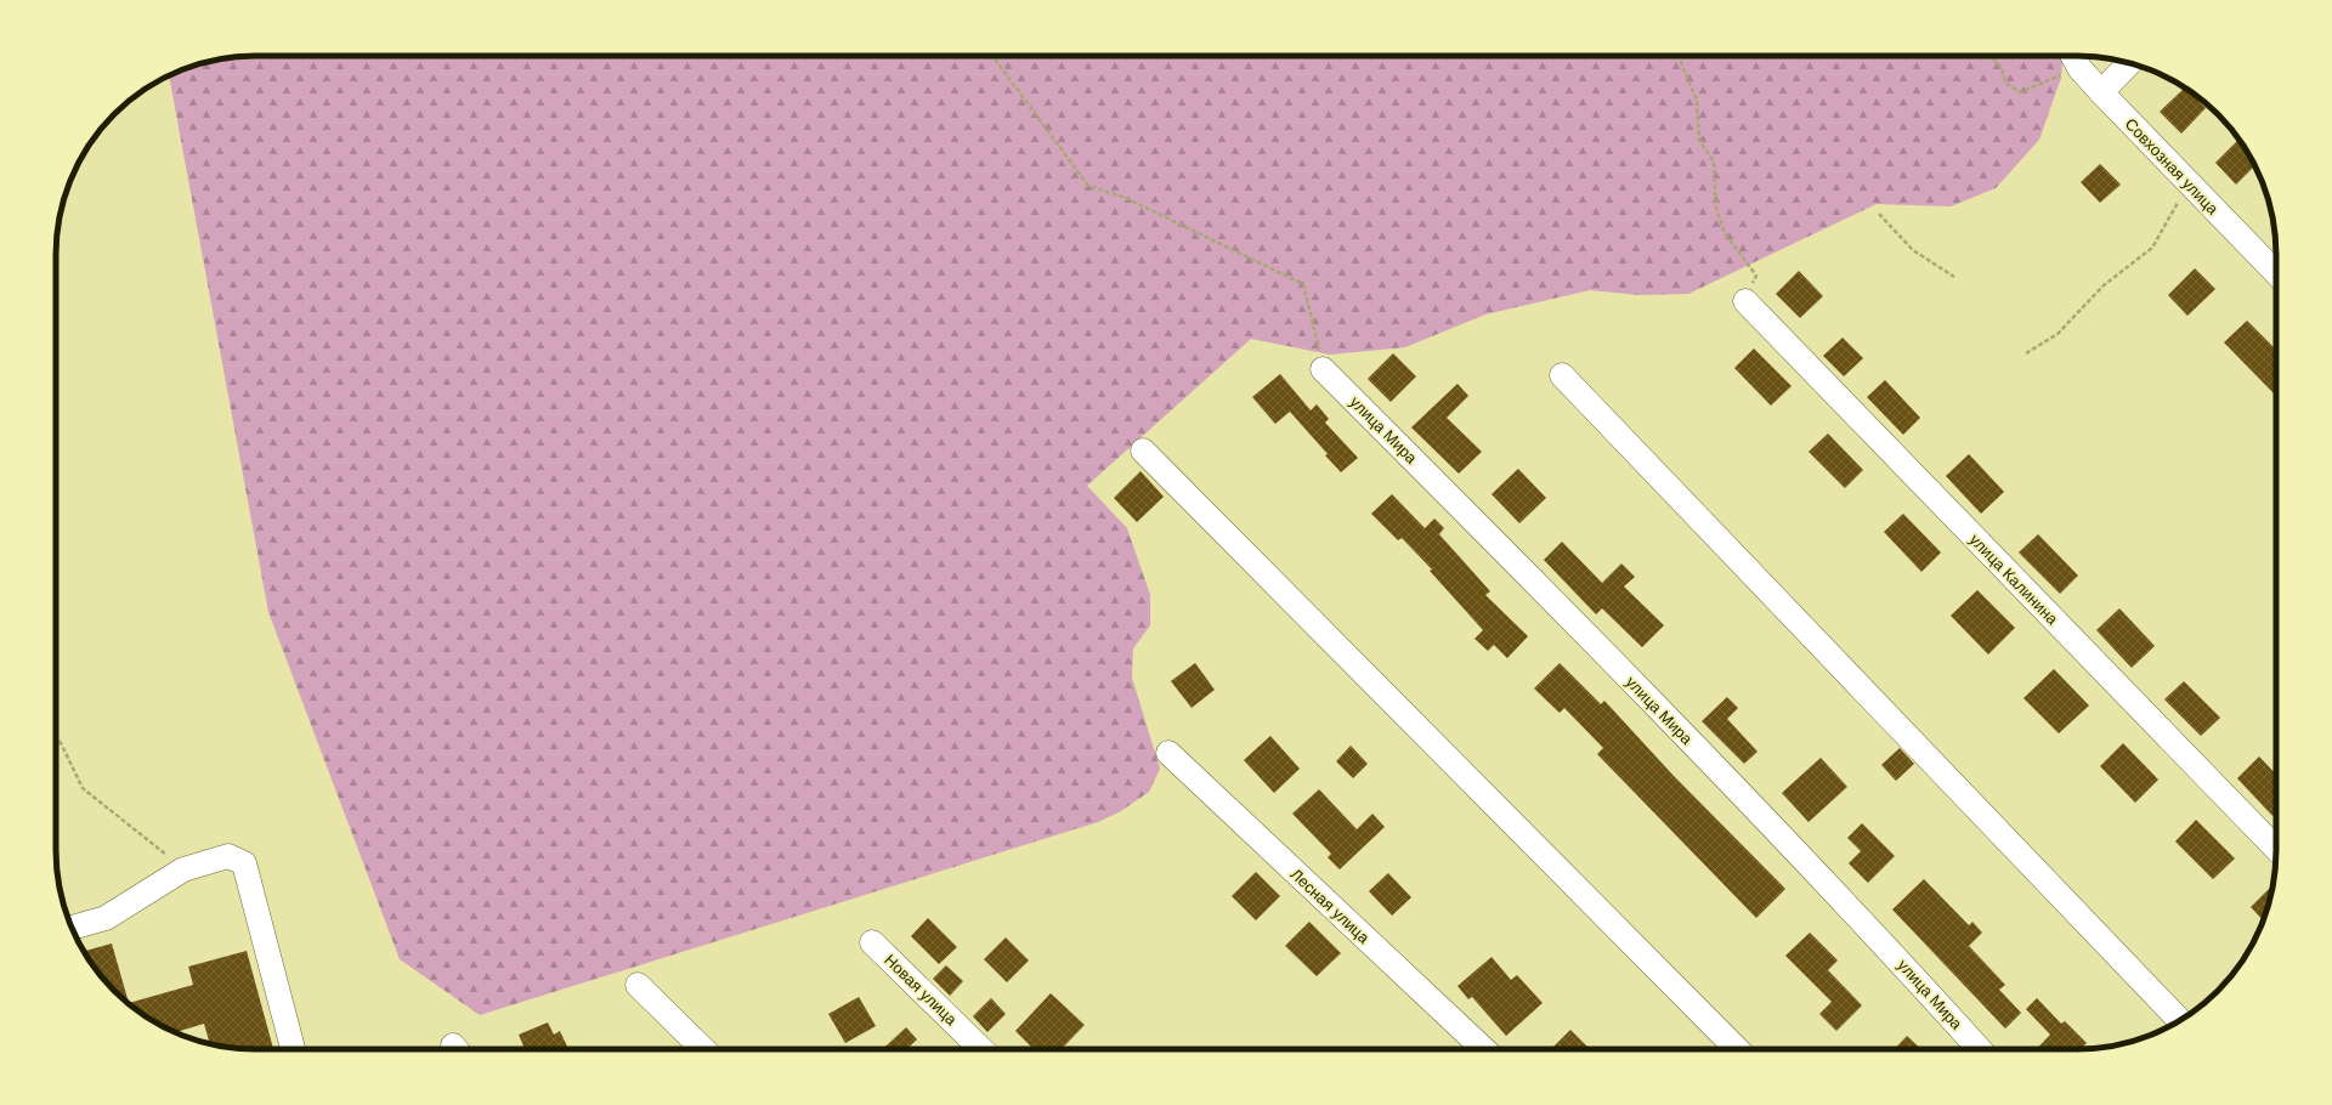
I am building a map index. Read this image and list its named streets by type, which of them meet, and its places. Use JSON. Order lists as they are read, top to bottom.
{
  "streets": {
    "street": [
      "Совхозная улица",
      "улица Мира",
      "улица Калинина",
      "Лесная улица",
      "Новая улица"
    ]
  }
}
